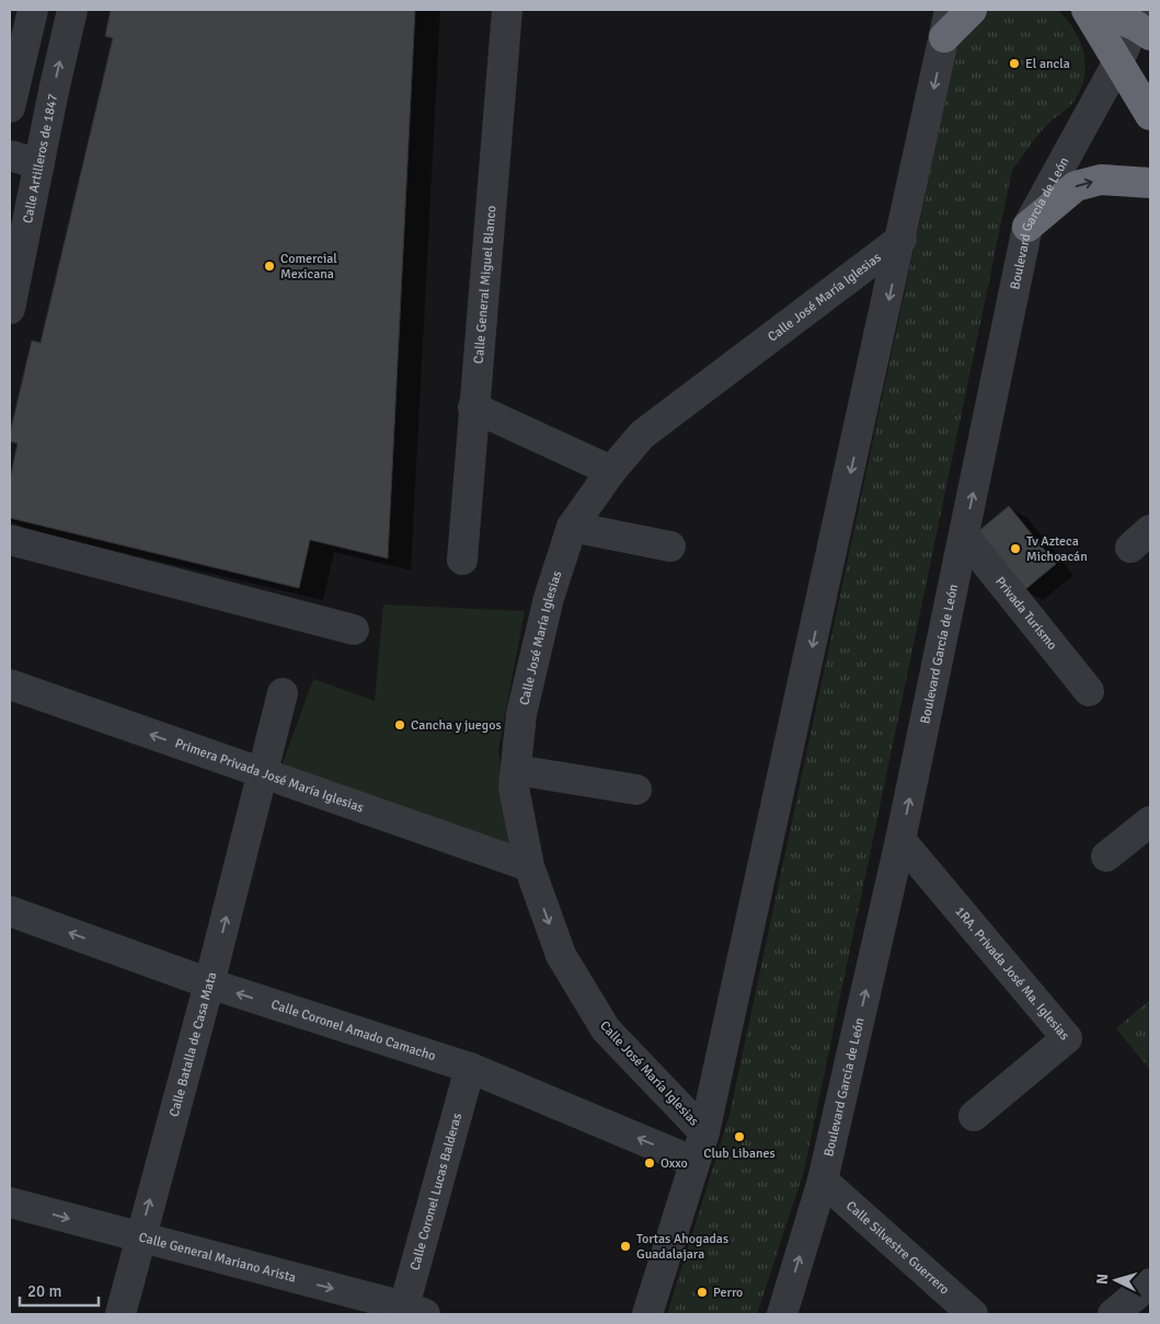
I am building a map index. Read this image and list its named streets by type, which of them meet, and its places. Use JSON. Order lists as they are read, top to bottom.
{
  "streets": {
    "street": [
      "Calle Artilleros de 1847",
      "Boulevard García de León",
      "Calle General Miguel Blanco",
      "Calle José María Iglesias",
      "Privada Turismo",
      "Primera Privada José María Iglesias",
      "1RA. Privada José Ma. Iglesias",
      "Calle Coronel Amado Camacho",
      "Calle Batalla de Casa Mata",
      "Calle Coronel Lucas Balderas",
      "Calle Silvestre Guerrero",
      "Calle General Mariano Arista"
    ]
  },
  "crossings": [
    ["Boulevard García de León", "Privada Turismo"],
    ["Boulevard García de León", "1RA. Privada José Ma. Iglesias"],
    ["Boulevard García de León", "Calle Silvestre Guerrero"],
    ["Calle José María Iglesias", "Primera Privada José María Iglesias"],
    ["Primera Privada José María Iglesias", "Calle Batalla de Casa Mata"],
    ["Calle Coronel Amado Camacho", "Calle Batalla de Casa Mata"],
    ["Calle Coronel Amado Camacho", "Calle Coronel Lucas Balderas"],
    ["Calle Batalla de Casa Mata", "Calle General Mariano Arista"],
    ["Calle Coronel Lucas Balderas", "Calle General Mariano Arista"]
  ],
  "one_way": ["Calle Coronel Amado Camacho", "Calle Batalla de Casa Mata", "Calle General Mariano Arista"],
  "places": [
    "El ancla",
    "Comercial Mexicana",
    "Tv Azteca Michoacán",
    "Cancha y juegos",
    "Club Libanes",
    "Oxxo",
    "Tortas Ahogadas Guadalajara",
    "Perro"
  ],
  "scale_bar": "20 m",
  "north": "left"
}
